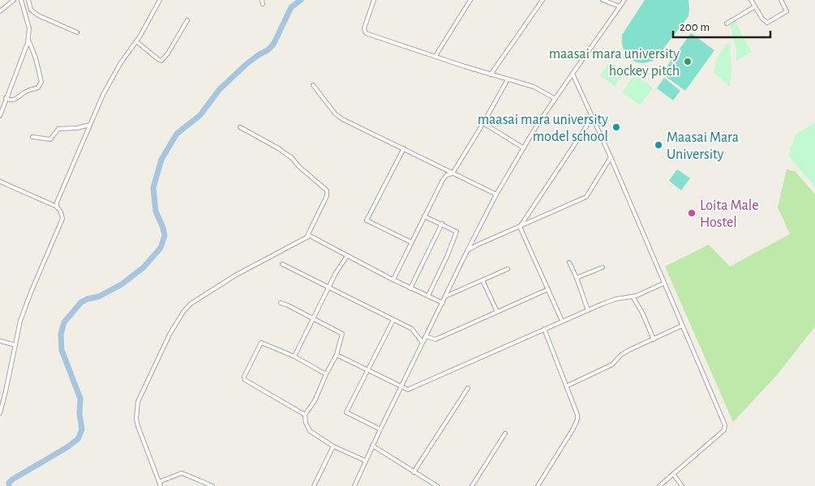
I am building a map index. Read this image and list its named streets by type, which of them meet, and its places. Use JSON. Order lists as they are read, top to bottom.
{
  "places": [
    "maasai mara university hockey pitch",
    "maasai mara university model school",
    "Maasai Mara University",
    "Loita Male Hostel"
  ],
  "scale_bar": "200 m"
}
